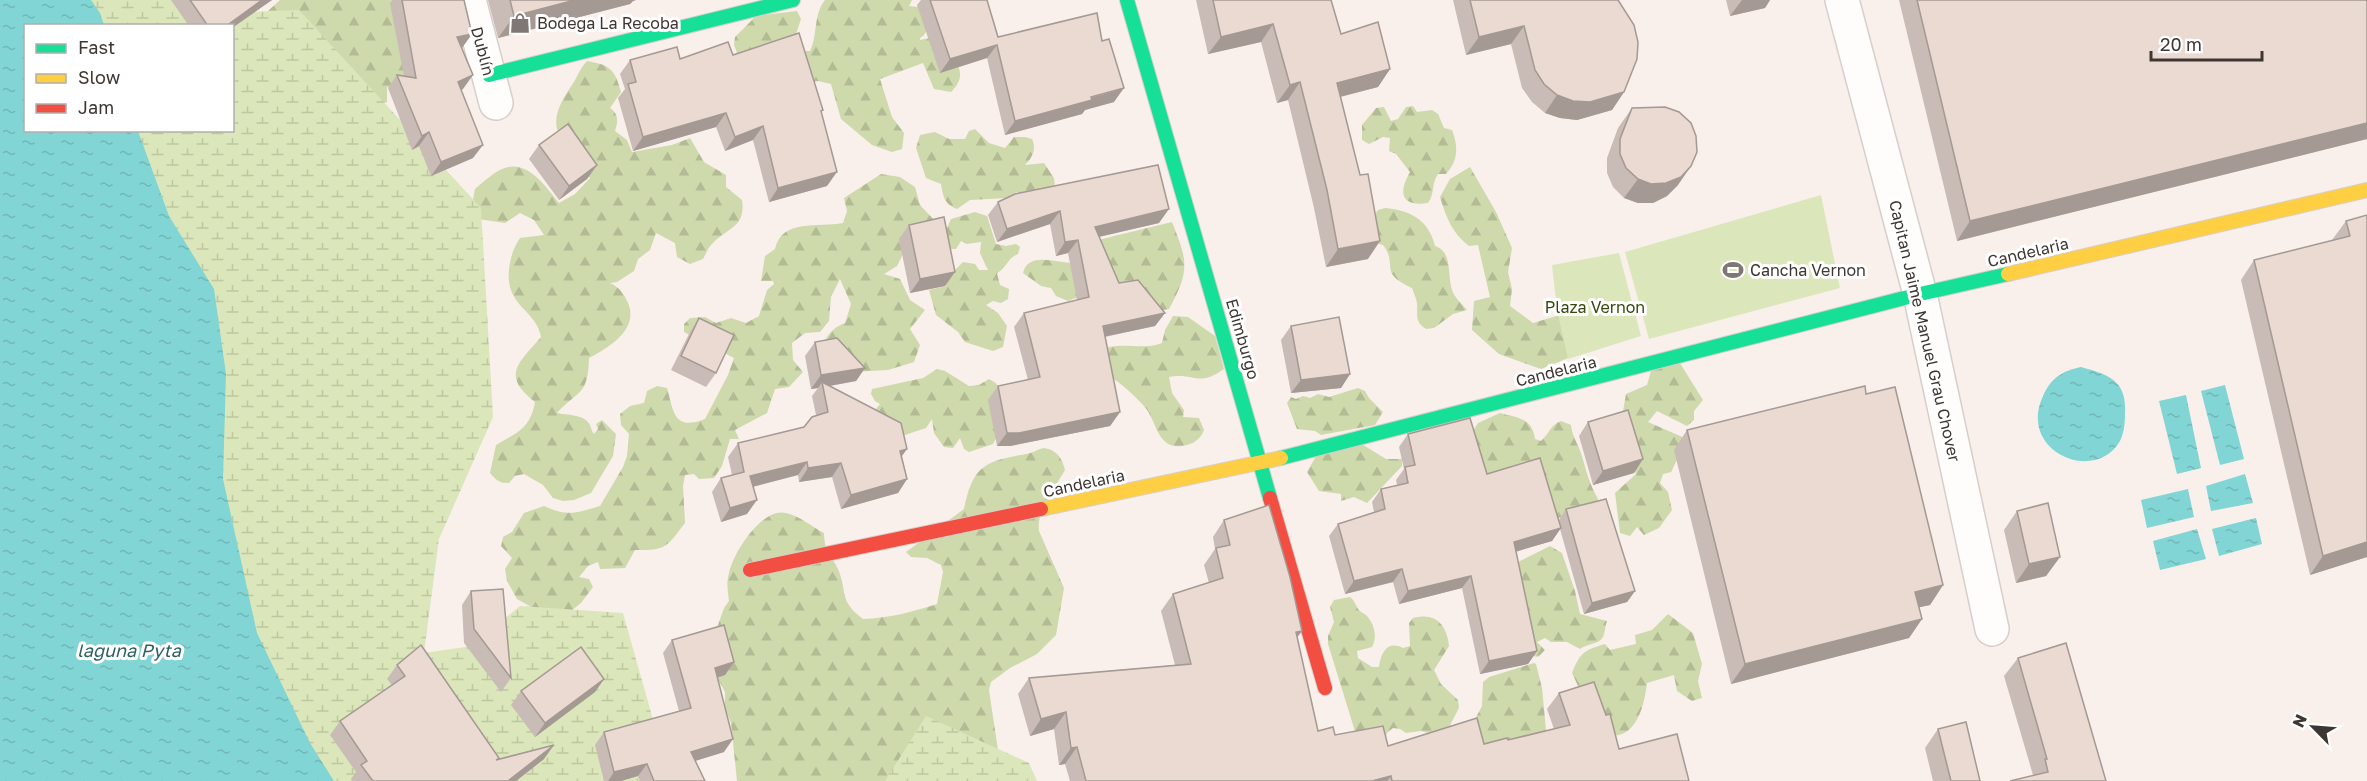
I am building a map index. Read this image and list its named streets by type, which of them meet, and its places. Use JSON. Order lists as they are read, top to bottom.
{
  "streets": {
    "street": [
      "Dublín",
      "Candelaria",
      "Capitan Jaime Manuel Grau Chover",
      "Edimburgo"
    ]
  },
  "crossings": [
    ["Candelaria", "Capitan Jaime Manuel Grau Chover"],
    ["Candelaria", "Edimburgo"]
  ],
  "water": ["laguna Pyta"],
  "parks": ["Plaza Vernon"],
  "places": {
    "shop": ["Bodega La Recoba"],
    "sports": ["Cancha Vernon"]
  },
  "legend": ["Fast", "Slow", "Jam"],
  "scale_bar": "20 m",
  "north": "top left"
}
